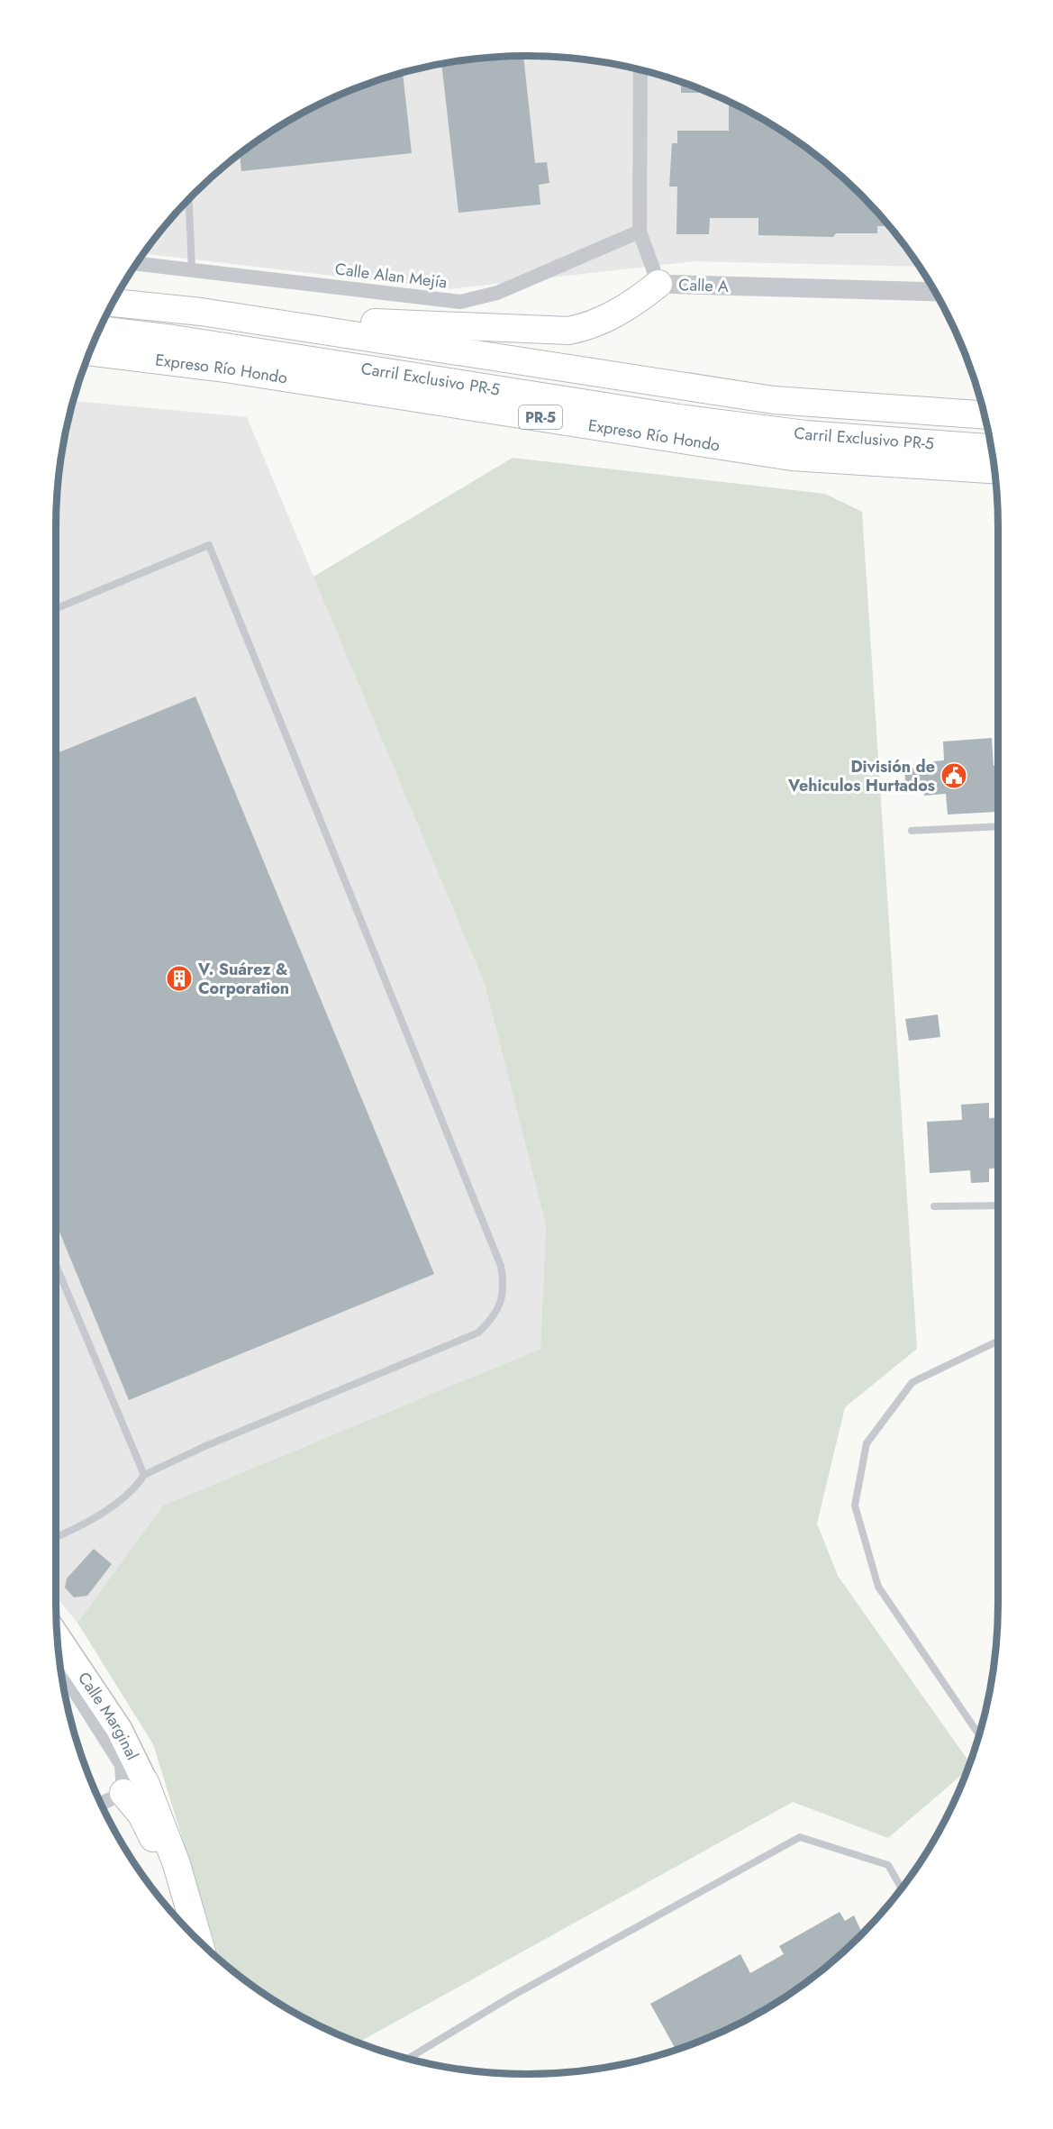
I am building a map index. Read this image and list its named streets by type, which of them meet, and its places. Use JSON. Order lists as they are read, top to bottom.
{
  "streets": {
    "highway": [
      "Expreso Río Hondo",
      "Carril Exclusivo PR-5",
      "PR-5",
      "Calle Marginal"
    ],
    "street": ["Calle Alan Mejía", "Calle A"]
  },
  "crossings": [
    ["Calle Alan Mejía", "Calle A"]
  ],
  "places": {
    "public building": ["División de Vehiculos Hurtados"],
    "building": ["V. Suárez & Corporation"]
  }
}
